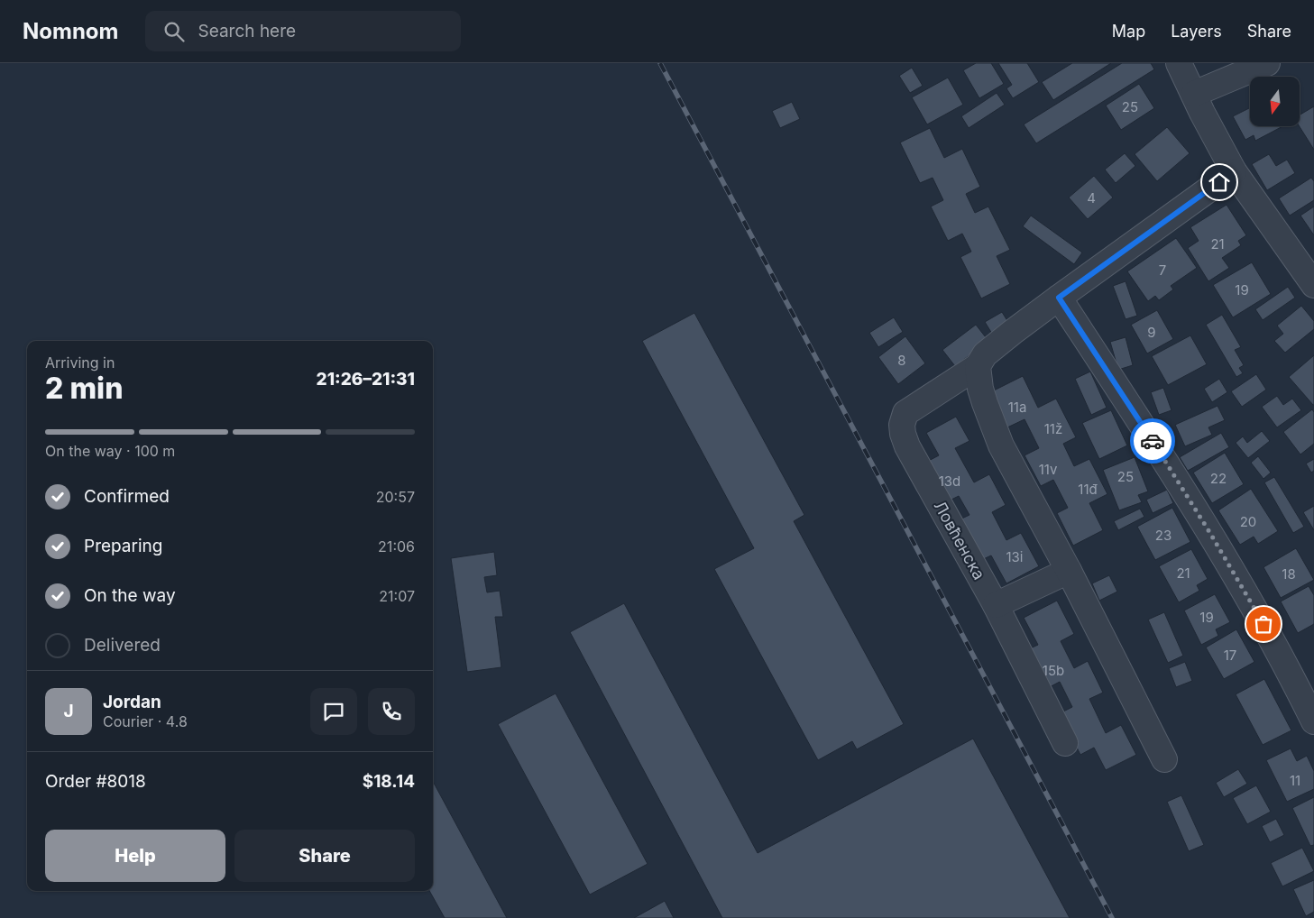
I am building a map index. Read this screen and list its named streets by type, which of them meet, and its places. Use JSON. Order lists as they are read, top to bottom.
{
  "streets": {
    "street": ["Ловћенска"]
  },
  "house_numbers": [
    "25",
    "4",
    "21",
    "7",
    "19",
    "9",
    "8",
    "11a",
    "11ž",
    "11v",
    "25",
    "22",
    "13d",
    "11đ",
    "20",
    "23",
    "13i",
    "21",
    "18",
    "19",
    "17",
    "15b",
    "11"
  ],
  "north": "bottom",
  "page": {
    "header": "Nomnom",
    "search": "Search here",
    "nav": ["Map", "Layers", "Share"],
    "heading": ["2 min", "Arriving in", "21:26–21:31"],
    "panel": [
      "Jordan",
      "Courier · 4.8",
      "Order #8018",
      "$18.14"
    ],
    "bar": "On the way · 100 m",
    "list": [
      ["Confirmed", "20:57"],
      ["Preparing", "21:06"],
      ["On the way", "21:07"],
      "Delivered"
    ],
    "round": "J",
    "buttons": ["Help", "Share"]
  }
}
